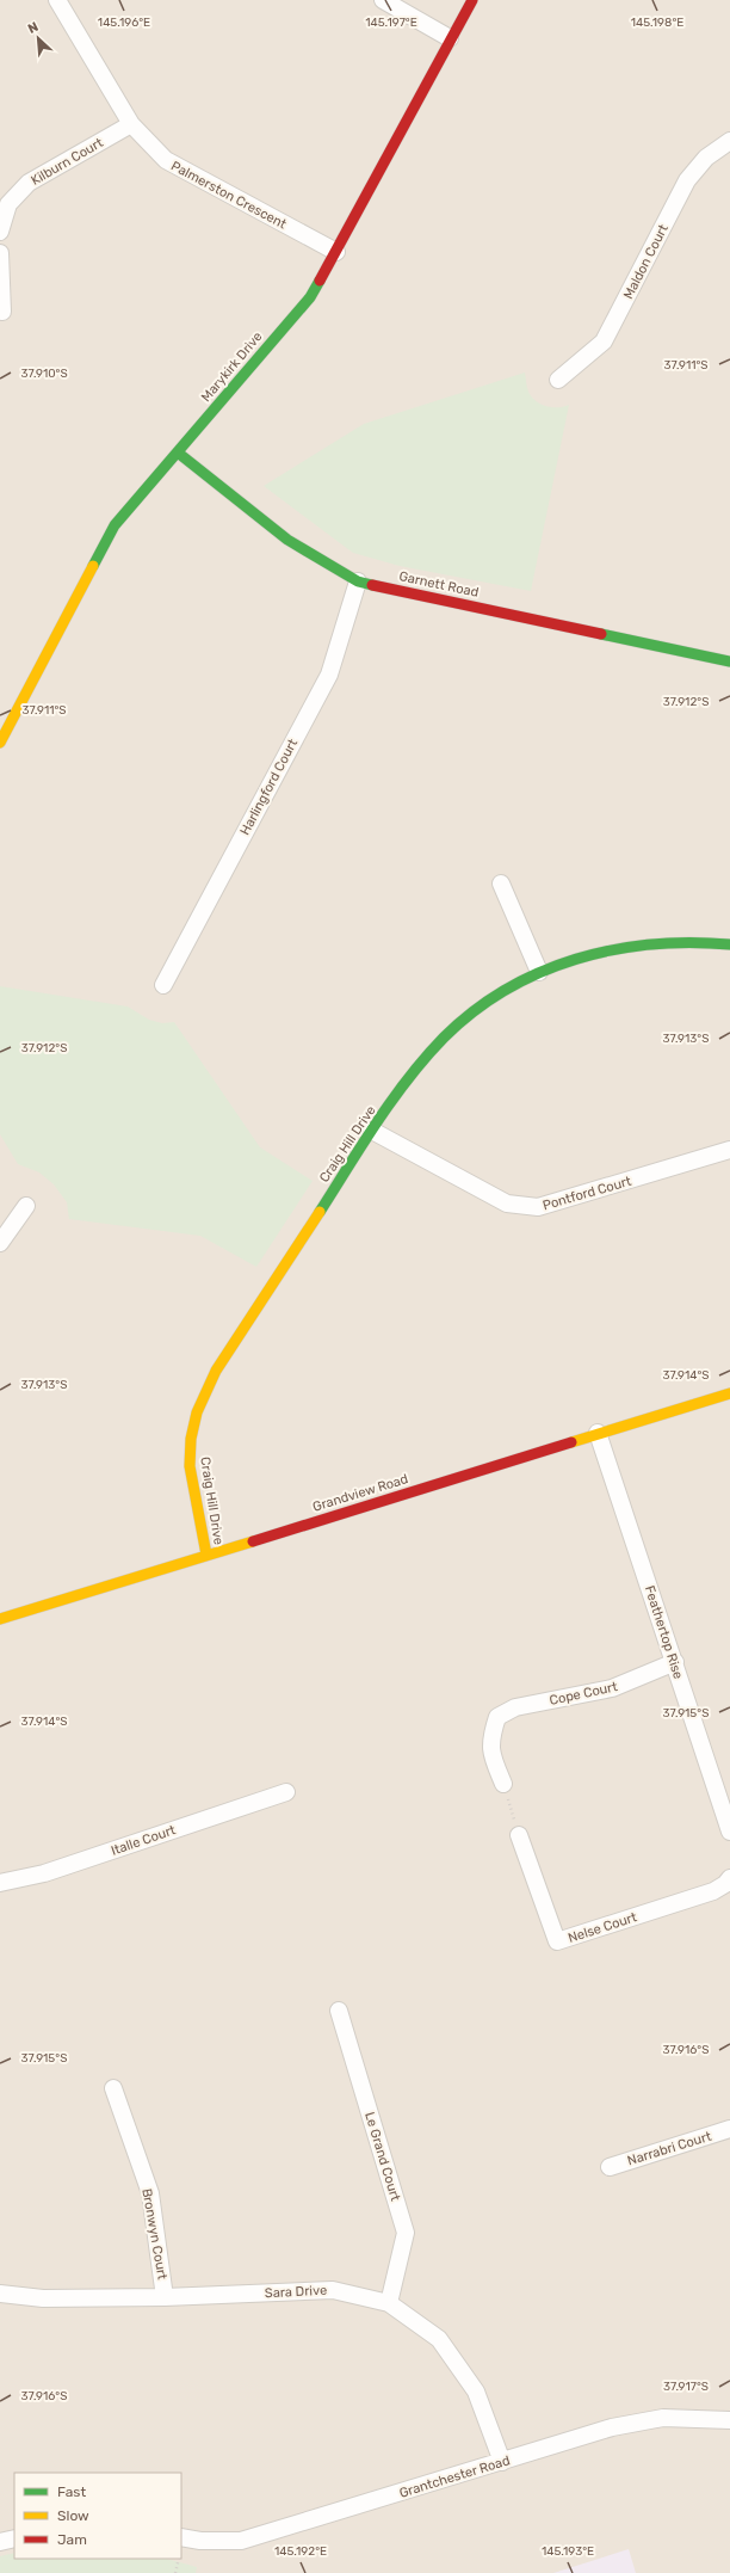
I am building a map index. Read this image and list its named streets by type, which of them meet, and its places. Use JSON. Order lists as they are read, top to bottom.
{
  "streets": {
    "street": [
      "Kilburn Court",
      "Palmerston Crescent",
      "Maldon Court",
      "Marykirk Drive",
      "Garnett Road",
      "Harlingford Court",
      "Craig Hill Drive",
      "Pontford Court",
      "Grandview Road",
      "Feathertop Rise",
      "Cope Court",
      "Italle Court",
      "Nelse Court",
      "Narrabri Court",
      "Le Grand Court",
      "Bronwyn Court",
      "Sara Drive",
      "Grantchester Road"
    ]
  },
  "crossings": [
    ["Kilburn Court", "Palmerston Crescent"],
    ["Palmerston Crescent", "Marykirk Drive"],
    ["Marykirk Drive", "Garnett Road"],
    ["Garnett Road", "Harlingford Court"],
    ["Craig Hill Drive", "Pontford Court"],
    ["Craig Hill Drive", "Grandview Road"],
    ["Grandview Road", "Feathertop Rise"],
    ["Feathertop Rise", "Cope Court"],
    ["Le Grand Court", "Sara Drive"],
    ["Bronwyn Court", "Sara Drive"],
    ["Sara Drive", "Grantchester Road"]
  ],
  "legend": ["Fast", "Slow", "Jam"],
  "north": "top left",
  "coordinates": [
    "145.196°E",
    "145.197°E",
    "145.198°E",
    "37.911°S",
    "37.910°S",
    "37.912°S",
    "37.913°S",
    "37.914°S",
    "37.915°S",
    "37.916°S",
    "37.917°S",
    "145.192°E",
    "145.193°E"
  ]
}
